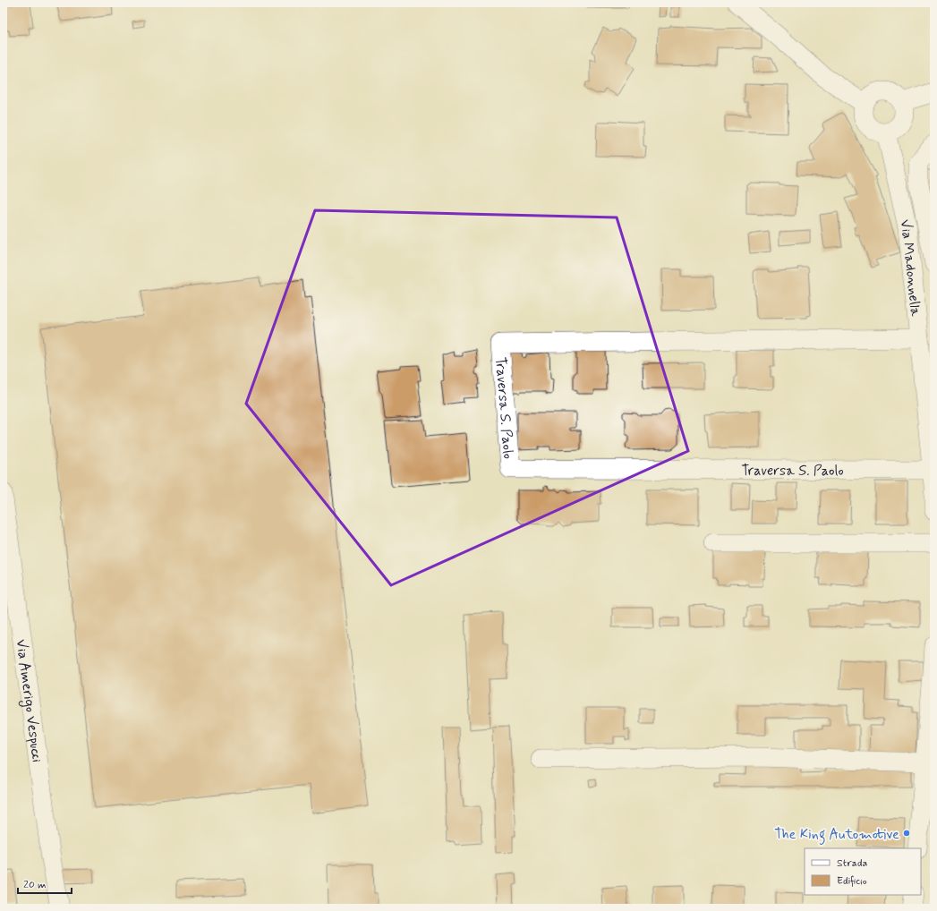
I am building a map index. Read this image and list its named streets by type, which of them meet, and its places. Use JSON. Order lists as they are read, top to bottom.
{
  "streets": {
    "street": ["Via Madonnella", "Traversa S. Paolo", "Via Amerigo Vespucci"]
  },
  "crossings": [
    ["Via Madonnella", "Traversa S. Paolo"]
  ],
  "places": ["The King Automotive"],
  "legend": ["Strada", "Edificio"],
  "scale_bar": "20 m"
}
